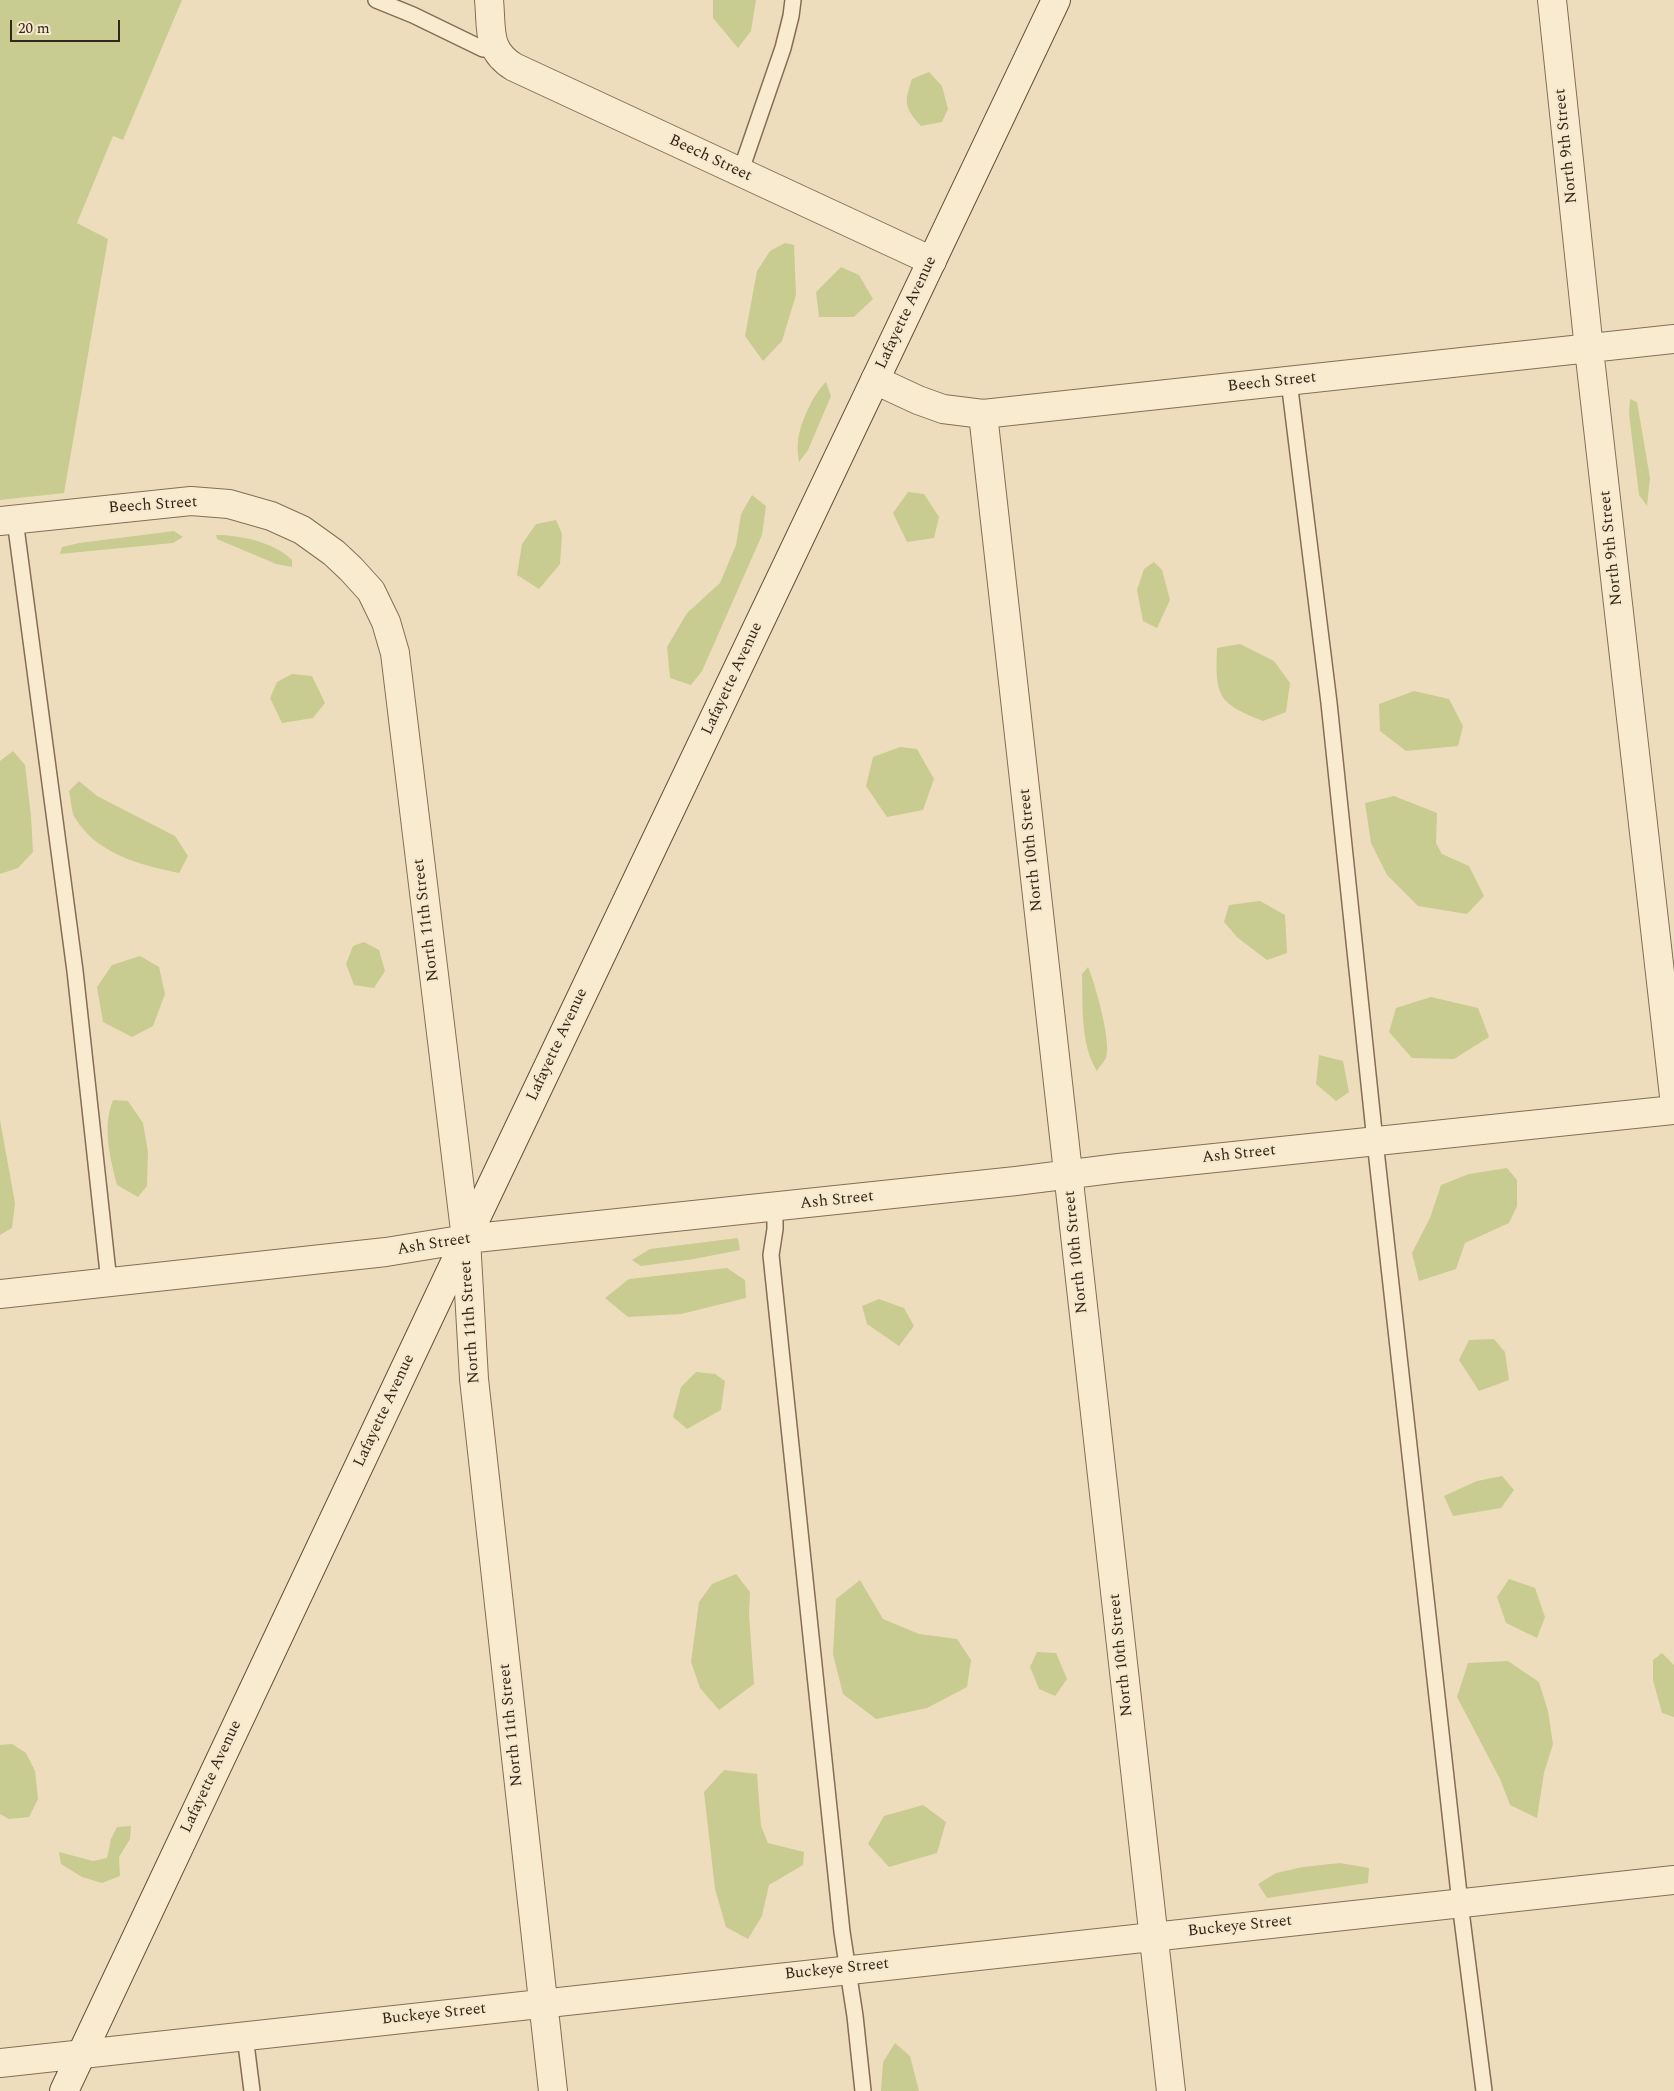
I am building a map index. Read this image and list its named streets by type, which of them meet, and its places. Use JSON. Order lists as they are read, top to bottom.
{
  "streets": {
    "street": [
      "North 9th Street",
      "Beech Street",
      "Lafayette Avenue",
      "North 10th Street",
      "North 11th Street",
      "Ash Street",
      "Buckeye Street"
    ]
  },
  "crossings": [
    ["North 9th Street", "Beech Street"],
    ["Beech Street", "Lafayette Avenue"],
    ["Beech Street", "North 10th Street"],
    ["Beech Street", "North 11th Street"],
    ["Lafayette Avenue", "North 11th Street"],
    ["Lafayette Avenue", "Ash Street"],
    ["Lafayette Avenue", "Buckeye Street"],
    ["North 10th Street", "Ash Street"],
    ["North 10th Street", "Buckeye Street"],
    ["North 11th Street", "Ash Street"],
    ["North 11th Street", "Buckeye Street"]
  ],
  "scale_bar": "20 m"
}
